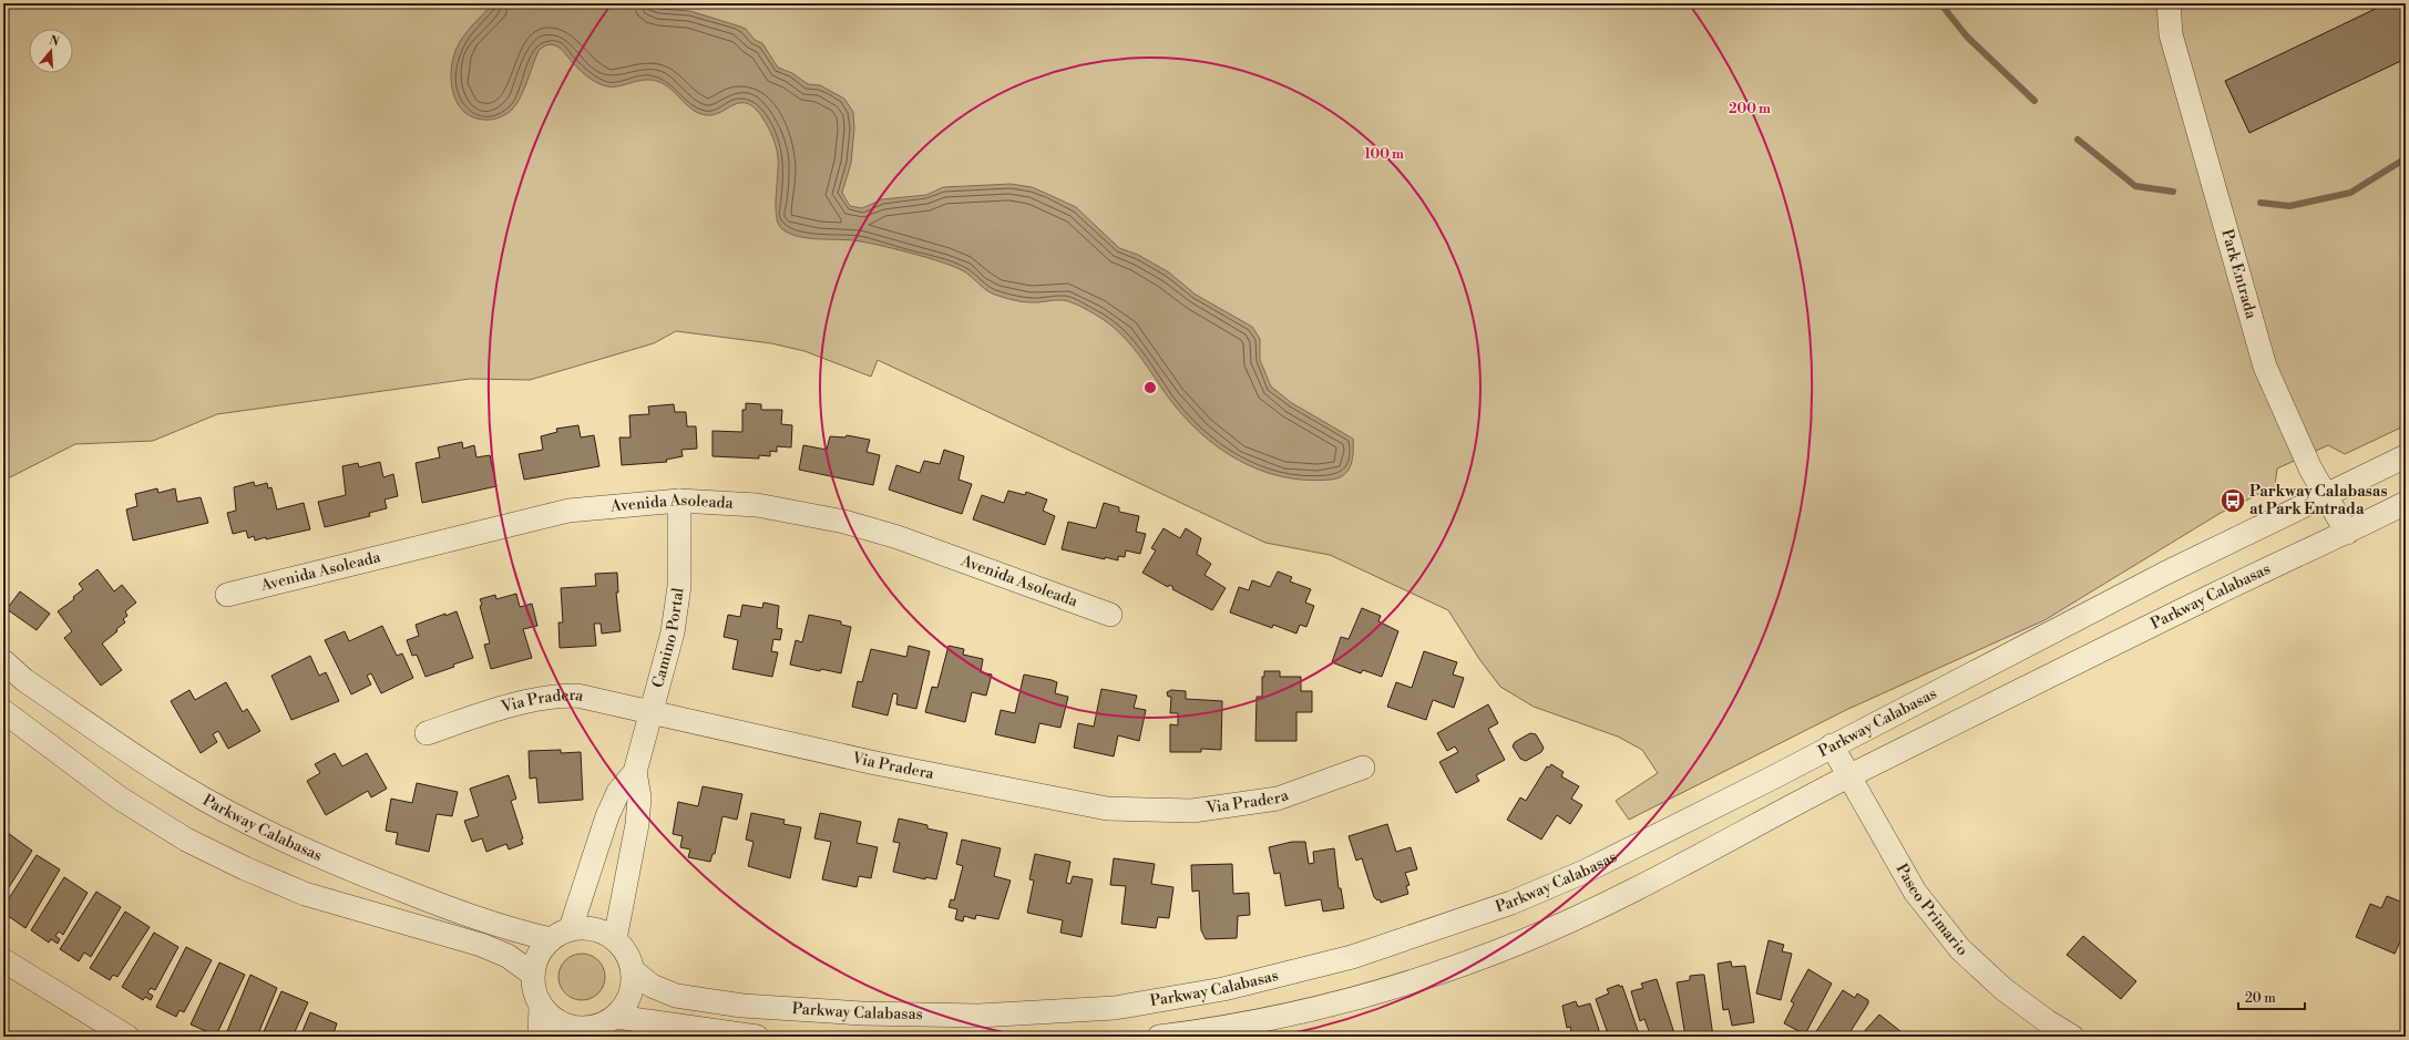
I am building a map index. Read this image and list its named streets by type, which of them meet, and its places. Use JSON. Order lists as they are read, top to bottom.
{
  "streets": {
    "street": [
      "Park Entrada",
      "Avenida Asoleada",
      "Parkway Calabasas",
      "Camino Portal",
      "Via Pradera",
      "Paseo Primario"
    ]
  },
  "crossings": [
    ["Park Entrada", "Parkway Calabasas"],
    ["Avenida Asoleada", "Camino Portal"],
    ["Parkway Calabasas", "Camino Portal"],
    ["Parkway Calabasas", "Paseo Primario"],
    ["Camino Portal", "Via Pradera"]
  ],
  "places": {
    "bus stop": ["Parkway Calabasas at Park Entrada"]
  },
  "scale_bar": "20 m",
  "north": "top",
  "rings": ["200 m", "100 m"]
}
